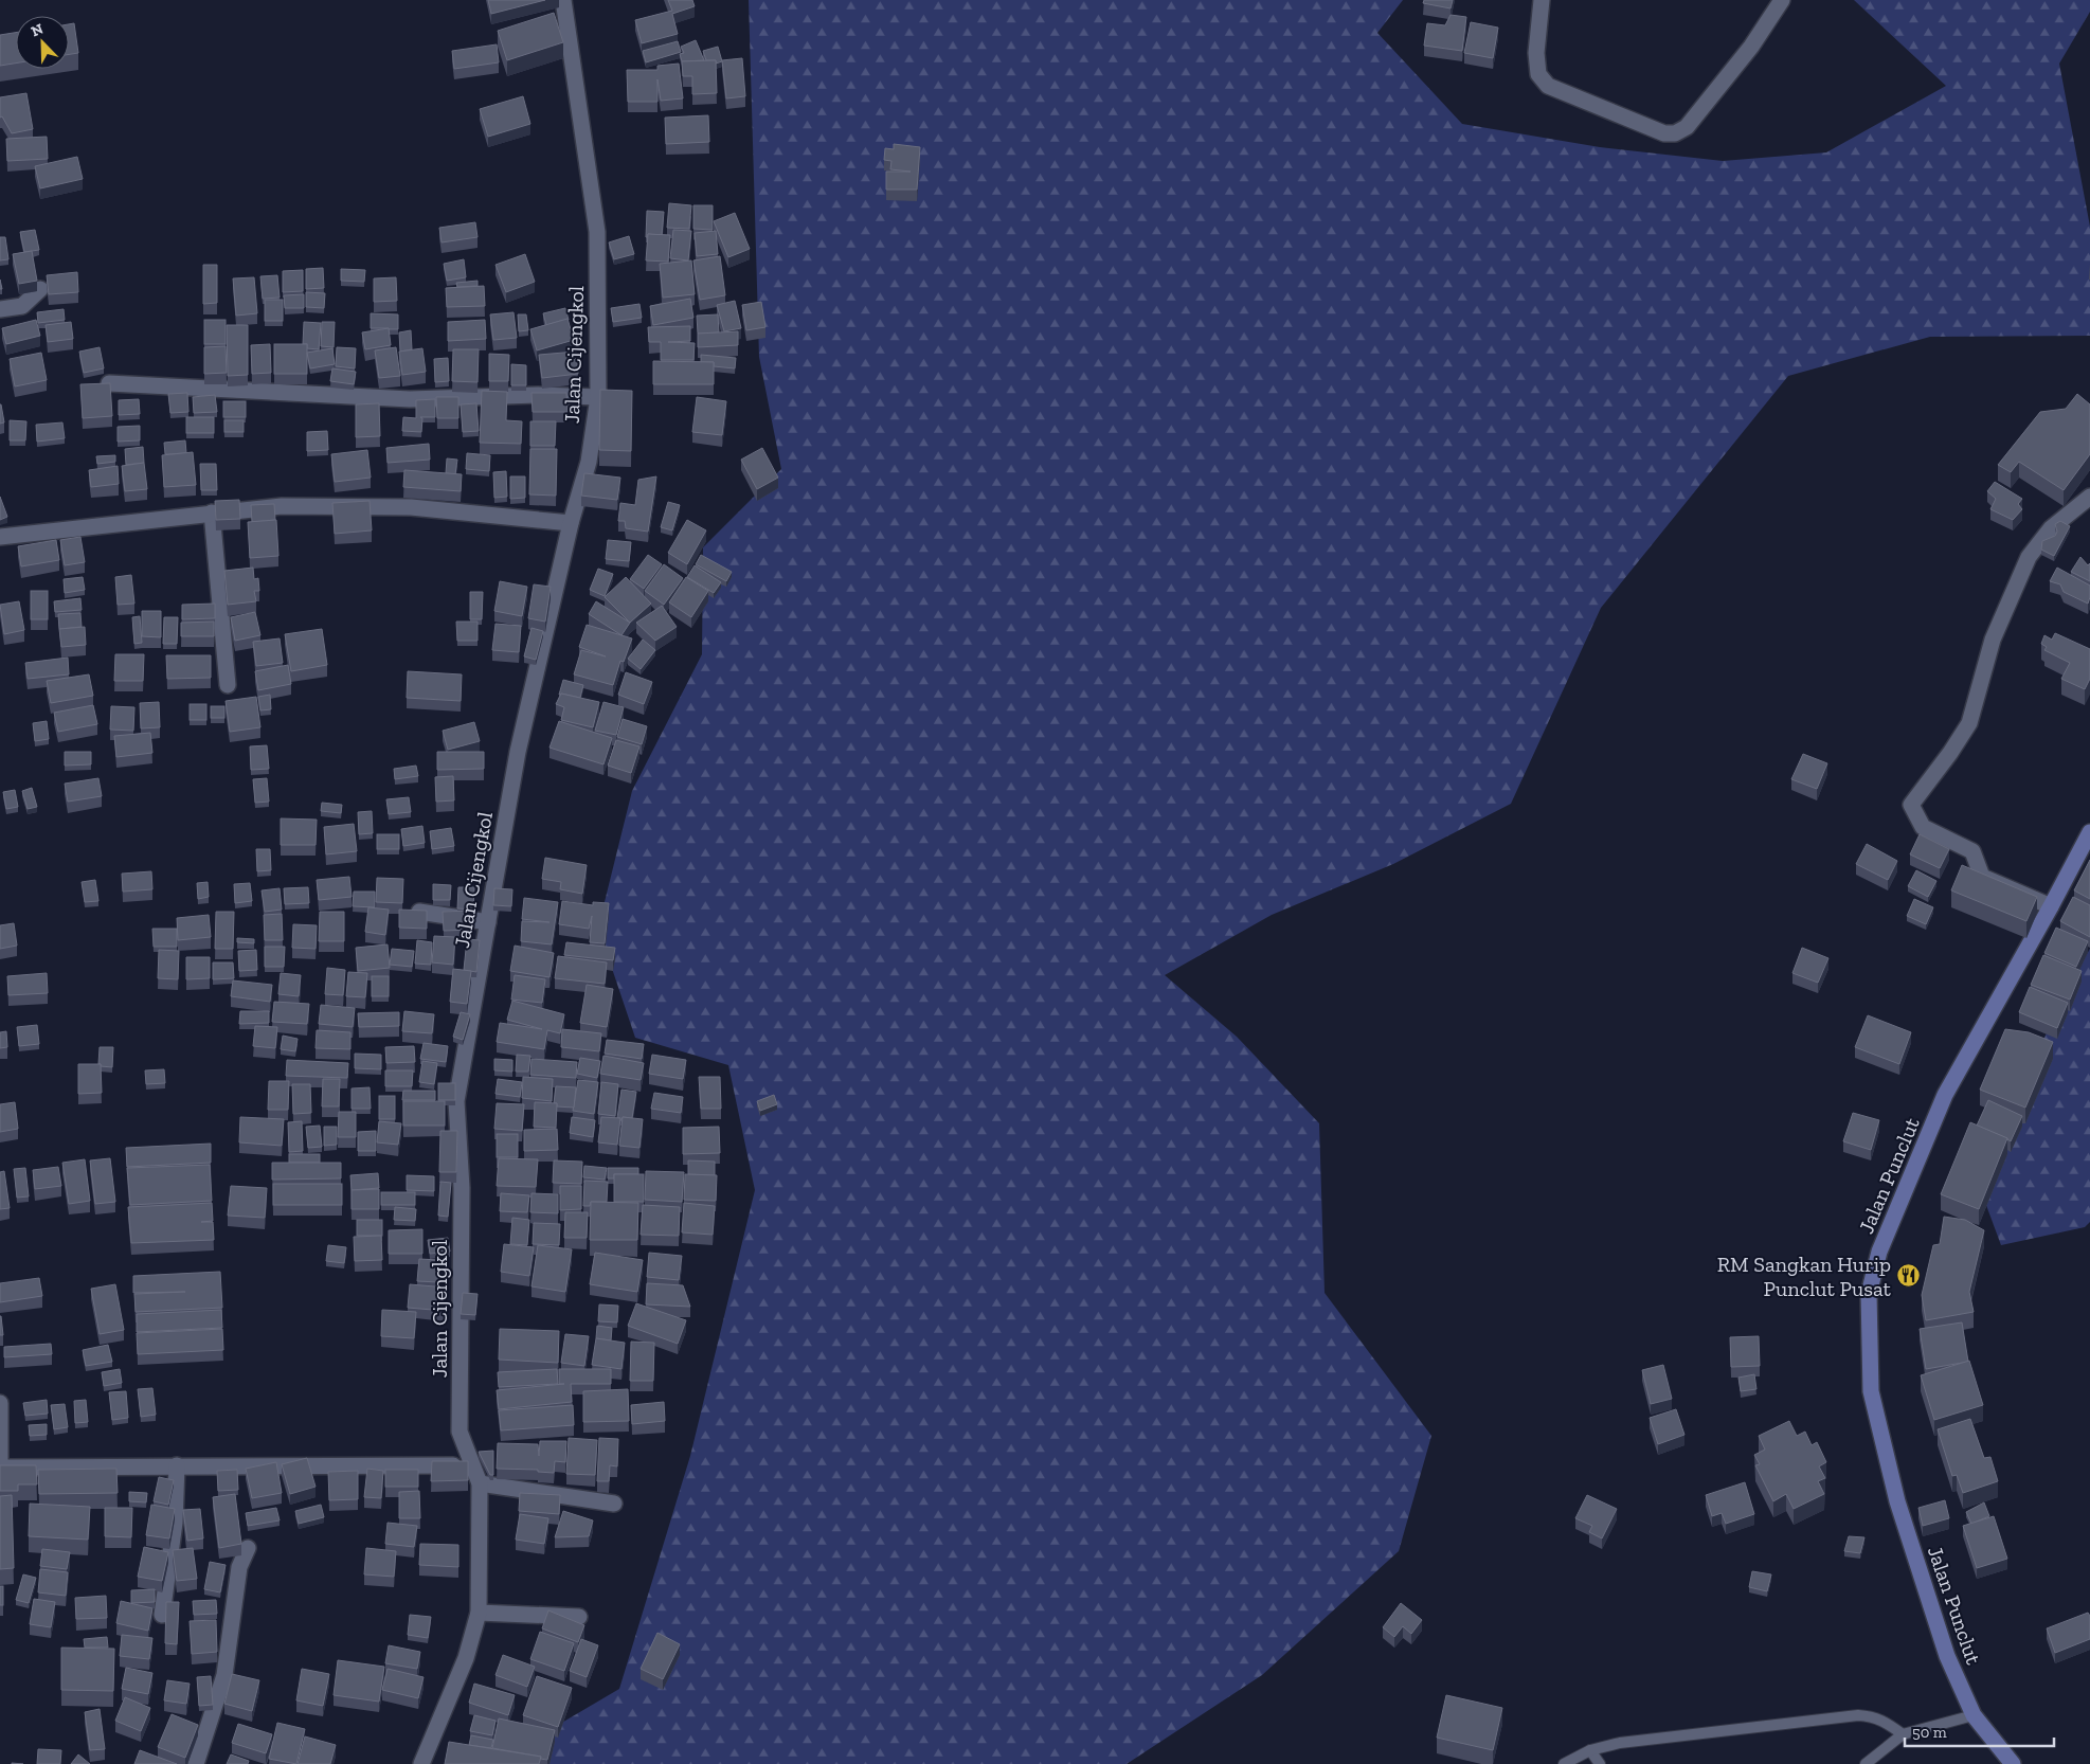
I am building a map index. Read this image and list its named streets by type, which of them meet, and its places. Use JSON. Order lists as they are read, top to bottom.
{
  "streets": {
    "main road": ["Jalan Punclut"],
    "street": ["Jalan Cijengkol"]
  },
  "places": {
    "restaurant": ["RM Sangkan Hurip Punclut Pusat"]
  },
  "scale_bar": "50 m",
  "north": "top left"
}
